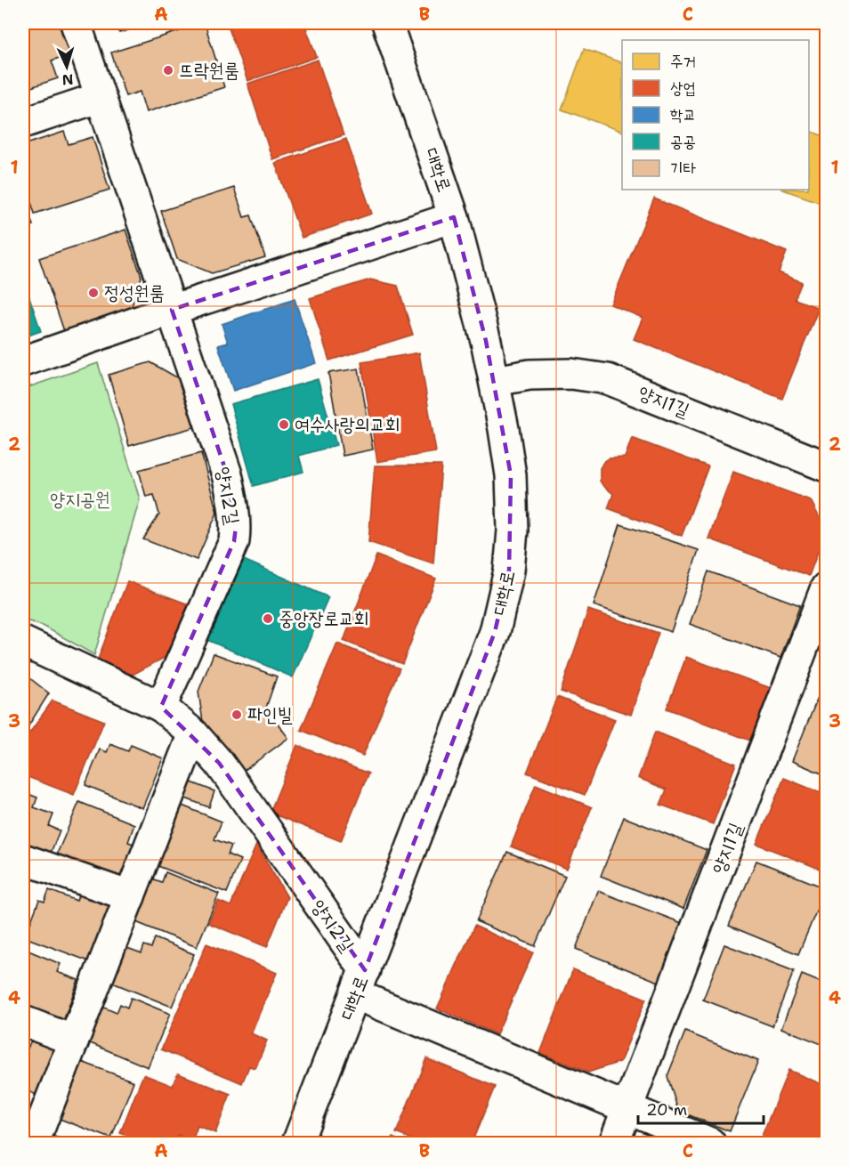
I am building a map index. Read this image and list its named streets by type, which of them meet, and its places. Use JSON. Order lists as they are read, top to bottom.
{
  "streets": {
    "street": ["대학로", "양지1길", "양지2길"]
  },
  "crossings": [
    ["대학로", "양지1길"],
    ["대학로", "양지2길"]
  ],
  "parks": ["양지공원"],
  "places": [
    "뜨락원룸",
    "정성원룸",
    "여수사랑의교회",
    "중앙장로교회",
    "파인빌"
  ],
  "legend": [
    "주거",
    "상업",
    "학교",
    "공공",
    "기타"
  ],
  "scale_bar": "20 m",
  "north": "bottom",
  "grid": {
    "columns": ["A", "B", "C"],
    "rows": [
      "1",
      "2",
      "3",
      "4"
    ]
  }
}
